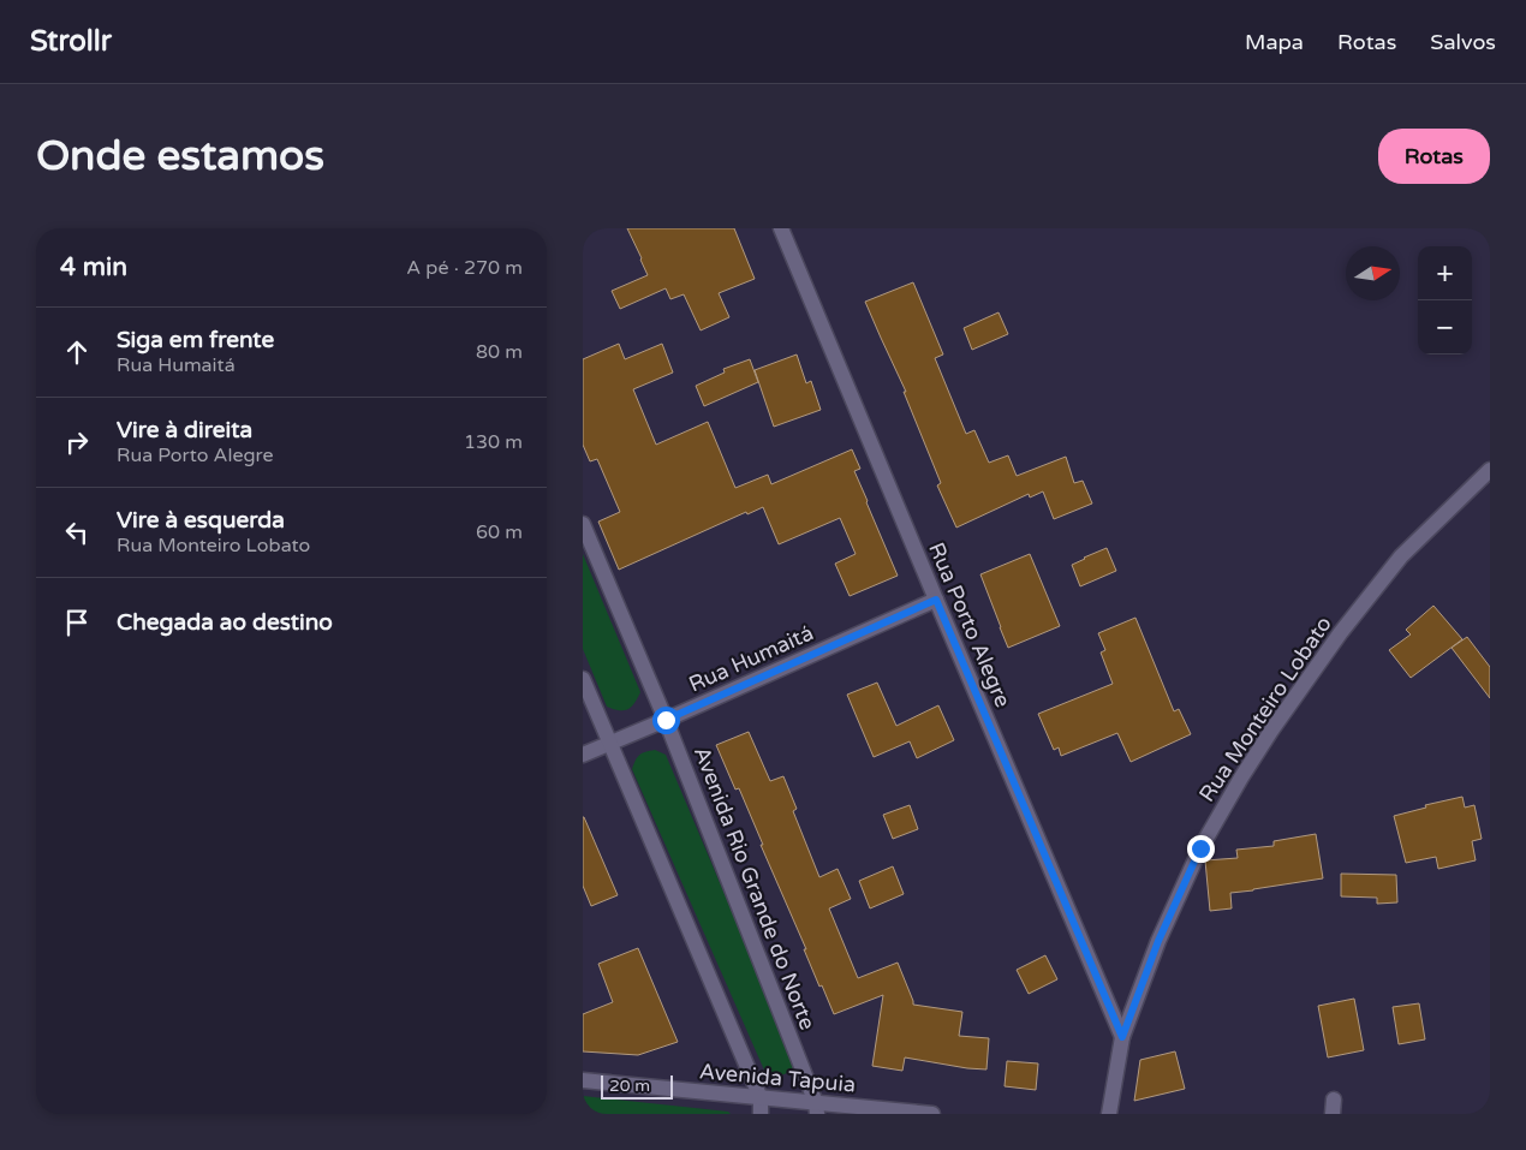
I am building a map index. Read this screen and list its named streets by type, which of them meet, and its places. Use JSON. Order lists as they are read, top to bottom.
{
  "streets": {
    "street": [
      "Rua Porto Alegre",
      "Rua Humaitá",
      "Rua Monteiro Lobato",
      "Avenida Rio Grande do Norte",
      "Avenida Tapuia"
    ]
  },
  "crossings": [
    ["Rua Porto Alegre", "Rua Humaitá"],
    ["Rua Porto Alegre", "Rua Monteiro Lobato"],
    ["Rua Humaitá", "Avenida Rio Grande do Norte"],
    ["Avenida Rio Grande do Norte", "Avenida Tapuia"]
  ],
  "scale_bar": "20 m",
  "north": "right",
  "page": {
    "header": "Strollr",
    "nav": ["Mapa", "Rotas", "Salvos"],
    "buttons": "Rotas",
    "title": "Onde estamos",
    "heading": ["4 min", "A pé · 270 m"],
    "map_buttons": ["+", "−"],
    "list": [
      ["Siga em frente", "Rua Humaitá", "80 m"],
      ["Vire à direita", "Rua Porto Alegre", "130 m"],
      ["Vire à esquerda", "Rua Monteiro Lobato", "60 m"],
      "Chegada ao destino"
    ],
    "scale": "20 m"
  }
}
